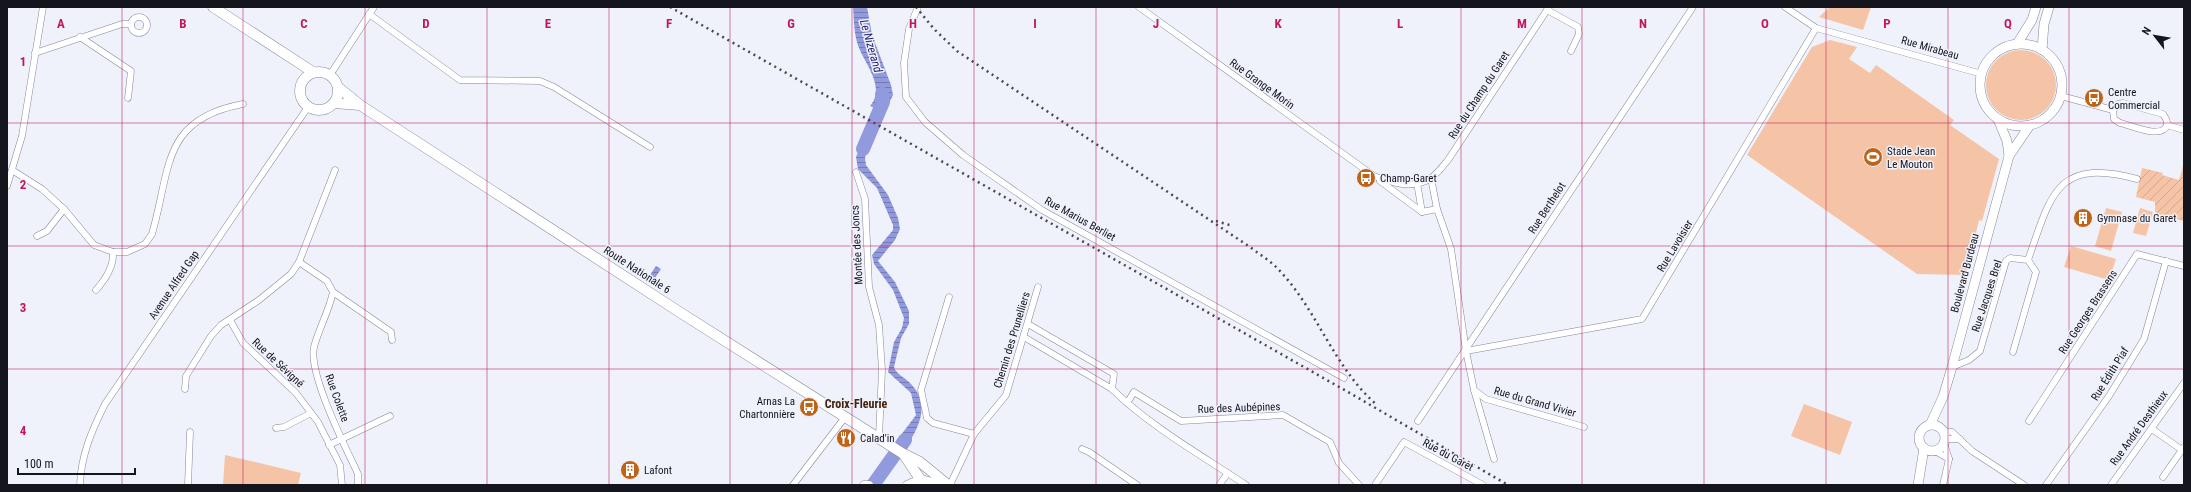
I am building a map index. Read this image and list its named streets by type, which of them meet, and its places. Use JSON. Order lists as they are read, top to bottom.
{
  "streets": {
    "main road": ["Route Nationale 6", "Boulevard Burdeau"],
    "street": [
      "Rue Mirabeau",
      "Rue Grange Morin",
      "Rue du Champ du Garet",
      "Rue Berthelot",
      "Rue Marius Berliet",
      "Montée des Joncs",
      "Rue Lavoisier",
      "Avenue Alfred Gap",
      "Rue Jacques Brel",
      "Rue Georges Brassens",
      "Chemin des Prunelliers",
      "Rue de Sévigné",
      "Rue Édith Piaf",
      "Rue Colette",
      "Rue du Grand Vivier",
      "Rue des Aubépines",
      "Rue André Desthieux",
      "Rue du Garet"
    ]
  },
  "crossings": [
    ["Rue Mirabeau", "Rue Lavoisier"],
    ["Rue Mirabeau", "Boulevard Burdeau"],
    ["Rue Grange Morin", "Rue du Champ du Garet"],
    ["Rue Berthelot", "Rue Lavoisier"],
    ["Montée des Joncs", "Route Nationale 6"],
    ["Route Nationale 6", "Avenue Alfred Gap"],
    ["Route Nationale 6", "Chemin des Prunelliers"],
    ["Boulevard Burdeau", "Rue Jacques Brel"],
    ["Rue Georges Brassens", "Rue Édith Piaf"]
  ],
  "districts": ["Croix-Fleurie"],
  "water": ["Le Nizerand"],
  "places": {
    "bus stop": ["Centre Commercial", "Champ-Garet", "Arnas La Chartonnière"],
    "sports": ["Stade Jean Le Mouton"],
    "building": ["Gymnase du Garet", "Lafont"],
    "restaurant": ["Calad'in"]
  },
  "scale_bar": "100 m",
  "north": "top left",
  "grid": {
    "columns": [
      "A",
      "B",
      "C",
      "D",
      "E",
      "F",
      "G",
      "H",
      "I",
      "J",
      "K",
      "L",
      "M",
      "N",
      "O",
      "P",
      "Q"
    ],
    "rows": [
      "1",
      "2",
      "3",
      "4"
    ]
  }
}
